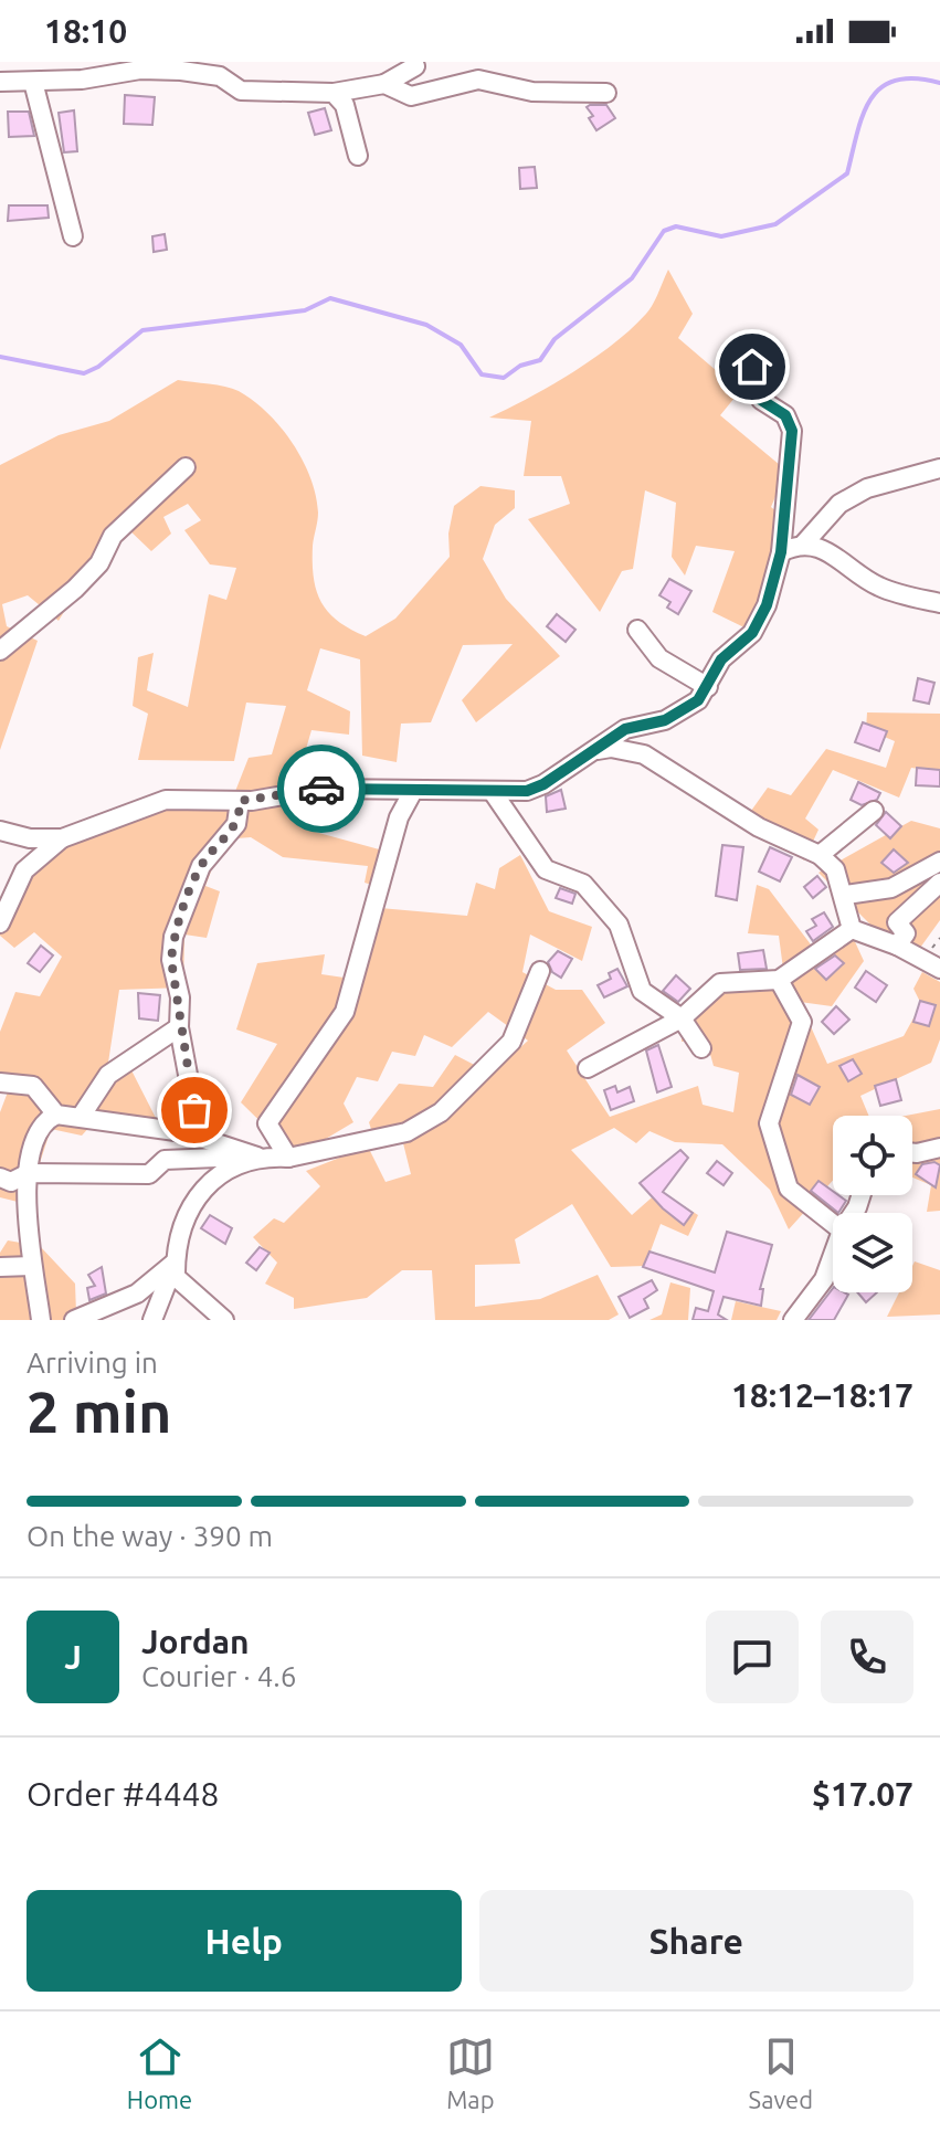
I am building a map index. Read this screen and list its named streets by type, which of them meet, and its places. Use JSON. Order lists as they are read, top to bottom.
{
  "page": {
    "status": "18:10",
    "heading": ["2 min", "Arriving in", "18:12–18:17"],
    "panel": [
      "Jordan",
      "Courier · 4.6",
      "Order #4448",
      "$17.07"
    ],
    "bar": "On the way · 390 m",
    "round": "J",
    "buttons": ["Help", "Share"],
    "tabs": ["Home", "Map", "Saved"]
  }
}
